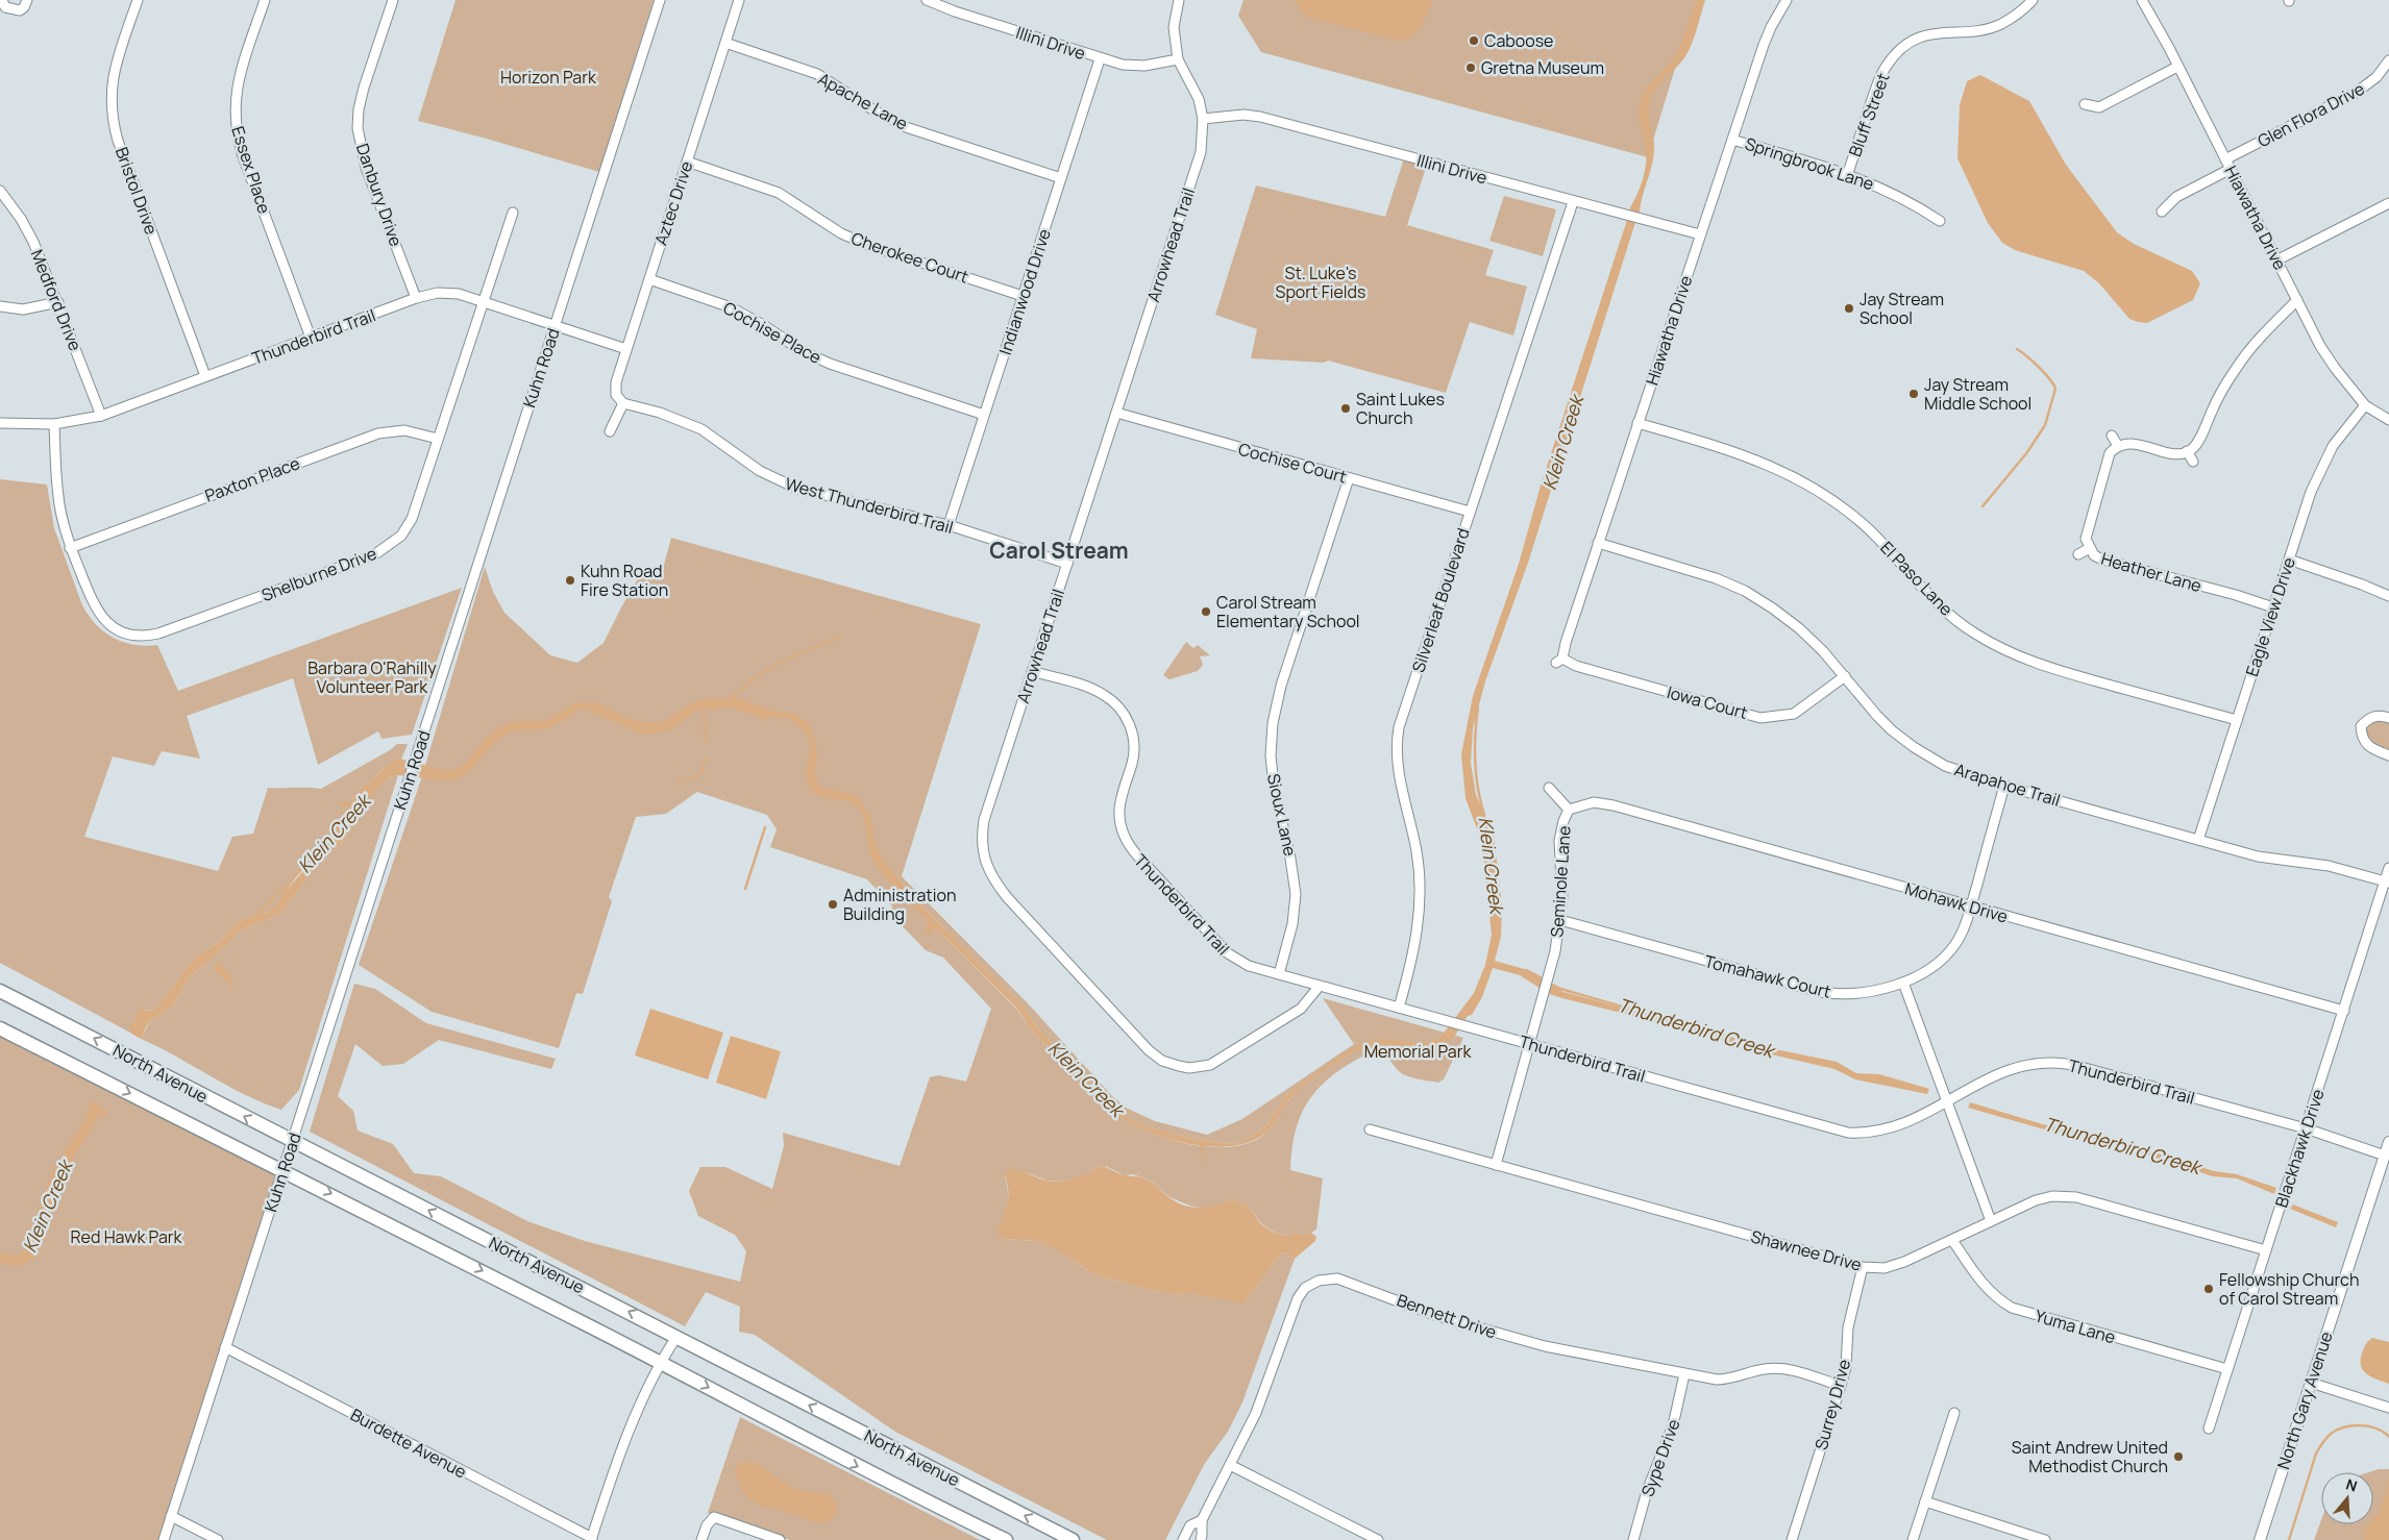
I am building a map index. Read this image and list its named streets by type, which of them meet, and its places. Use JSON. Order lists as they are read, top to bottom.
{
  "streets": {
    "main road": ["North Avenue"],
    "street": [
      "Illini Drive",
      "Apache Lane",
      "Bluff Street",
      "Glen Flora Drive",
      "Springbrook Lane",
      "Essex Place",
      "Bristol Drive",
      "Danbury Drive",
      "Aztec Drive",
      "Hiawatha Drive",
      "Arrowhead Trail",
      "Cherokee Court",
      "Indianwood Drive",
      "Medford Drive",
      "Cochise Place",
      "Thunderbird Trail",
      "Kuhn Road",
      "Cochise Court",
      "Paxton Place",
      "West Thunderbird Trail",
      "Heather Lane",
      "Shelburne Drive",
      "El Paso Lane",
      "Silverleaf Boulevard",
      "Eagle View Drive",
      "Iowa Court",
      "Arapahoe Trail",
      "Sioux Lane",
      "Seminole Lane",
      "Mohawk Drive",
      "Tomahawk Court",
      "Blackhawk Drive",
      "Shawnee Drive",
      "Bennett Drive",
      "Yuma Lane",
      "North Gary Avenue",
      "Surrey Drive",
      "Burdette Avenue",
      "Sype Drive"
    ]
  },
  "crossings": [
    ["Illini Drive", "Hiawatha Drive"],
    ["Illini Drive", "Arrowhead Trail"],
    ["Illini Drive", "Indianwood Drive"],
    ["Illini Drive", "Silverleaf Boulevard"],
    ["Apache Lane", "Aztec Drive"],
    ["Apache Lane", "Indianwood Drive"],
    ["Bluff Street", "Springbrook Lane"],
    ["Glen Flora Drive", "Hiawatha Drive"],
    ["Springbrook Lane", "Hiawatha Drive"],
    ["Essex Place", "Thunderbird Trail"],
    ["Bristol Drive", "Thunderbird Trail"],
    ["Danbury Drive", "Thunderbird Trail"],
    ["Aztec Drive", "Cherokee Court"],
    ["Aztec Drive", "Cochise Place"],
    ["Aztec Drive", "Thunderbird Trail"],
    ["Aztec Drive", "West Thunderbird Trail"],
    ["Hiawatha Drive", "El Paso Lane"],
    ["Hiawatha Drive", "Eagle View Drive"],
    ["Hiawatha Drive", "Iowa Court"],
    ["Hiawatha Drive", "Arapahoe Trail"],
    ["Arrowhead Trail", "Thunderbird Trail"],
    ["Arrowhead Trail", "Cochise Court"],
    ["Arrowhead Trail", "West Thunderbird Trail"],
    ["Cherokee Court", "Indianwood Drive"],
    ["Indianwood Drive", "Cochise Place"],
    ["Indianwood Drive", "West Thunderbird Trail"],
    ["Medford Drive", "Thunderbird Trail"],
    ["Thunderbird Trail", "Kuhn Road"],
    ["Thunderbird Trail", "Shelburne Drive"],
    ["Thunderbird Trail", "Silverleaf Boulevard"],
    ["Thunderbird Trail", "Sioux Lane"],
    ["Thunderbird Trail", "Seminole Lane"],
    ["Thunderbird Trail", "Blackhawk Drive"],
    ["Kuhn Road", "North Avenue"],
    ["Kuhn Road", "Burdette Avenue"],
    ["Cochise Court", "Silverleaf Boulevard"],
    ["Cochise Court", "Sioux Lane"],
    ["Paxton Place", "Shelburne Drive"],
    ["Heather Lane", "Eagle View Drive"],
    ["El Paso Lane", "Eagle View Drive"],
    ["Eagle View Drive", "Arapahoe Trail"],
    ["Iowa Court", "Arapahoe Trail"],
    ["Arapahoe Trail", "Tomahawk Court"],
    ["Arapahoe Trail", "Blackhawk Drive"],
    ["Seminole Lane", "Mohawk Drive"],
    ["Seminole Lane", "Tomahawk Court"],
    ["Seminole Lane", "Shawnee Drive"],
    ["Mohawk Drive", "Tomahawk Court"],
    ["Mohawk Drive", "Blackhawk Drive"],
    ["Blackhawk Drive", "Shawnee Drive"],
    ["Blackhawk Drive", "Yuma Lane"],
    ["Shawnee Drive", "Yuma Lane"],
    ["Shawnee Drive", "Surrey Drive"],
    ["Bennett Drive", "Surrey Drive"],
    ["Bennett Drive", "Sype Drive"]
  ],
  "districts": ["Carol Stream"],
  "water": ["Klein Creek", "Thunderbird Creek"],
  "parks": [
    "Horizon Park",
    "St. Luke's Sport Fields",
    "Barbara O'Rahilly Volunteer Park",
    "Memorial Park",
    "Red Hawk Park"
  ],
  "places": [
    "Caboose",
    "Gretna Museum",
    "Jay Stream School",
    "Jay Stream Middle School",
    "Saint Lukes Church",
    "Kuhn Road Fire Station",
    "Carol Stream Elementary School",
    "Administration Building",
    "Fellowship Church of Carol Stream",
    "Saint Andrew United Methodist Church"
  ],
  "north": "top"
}
